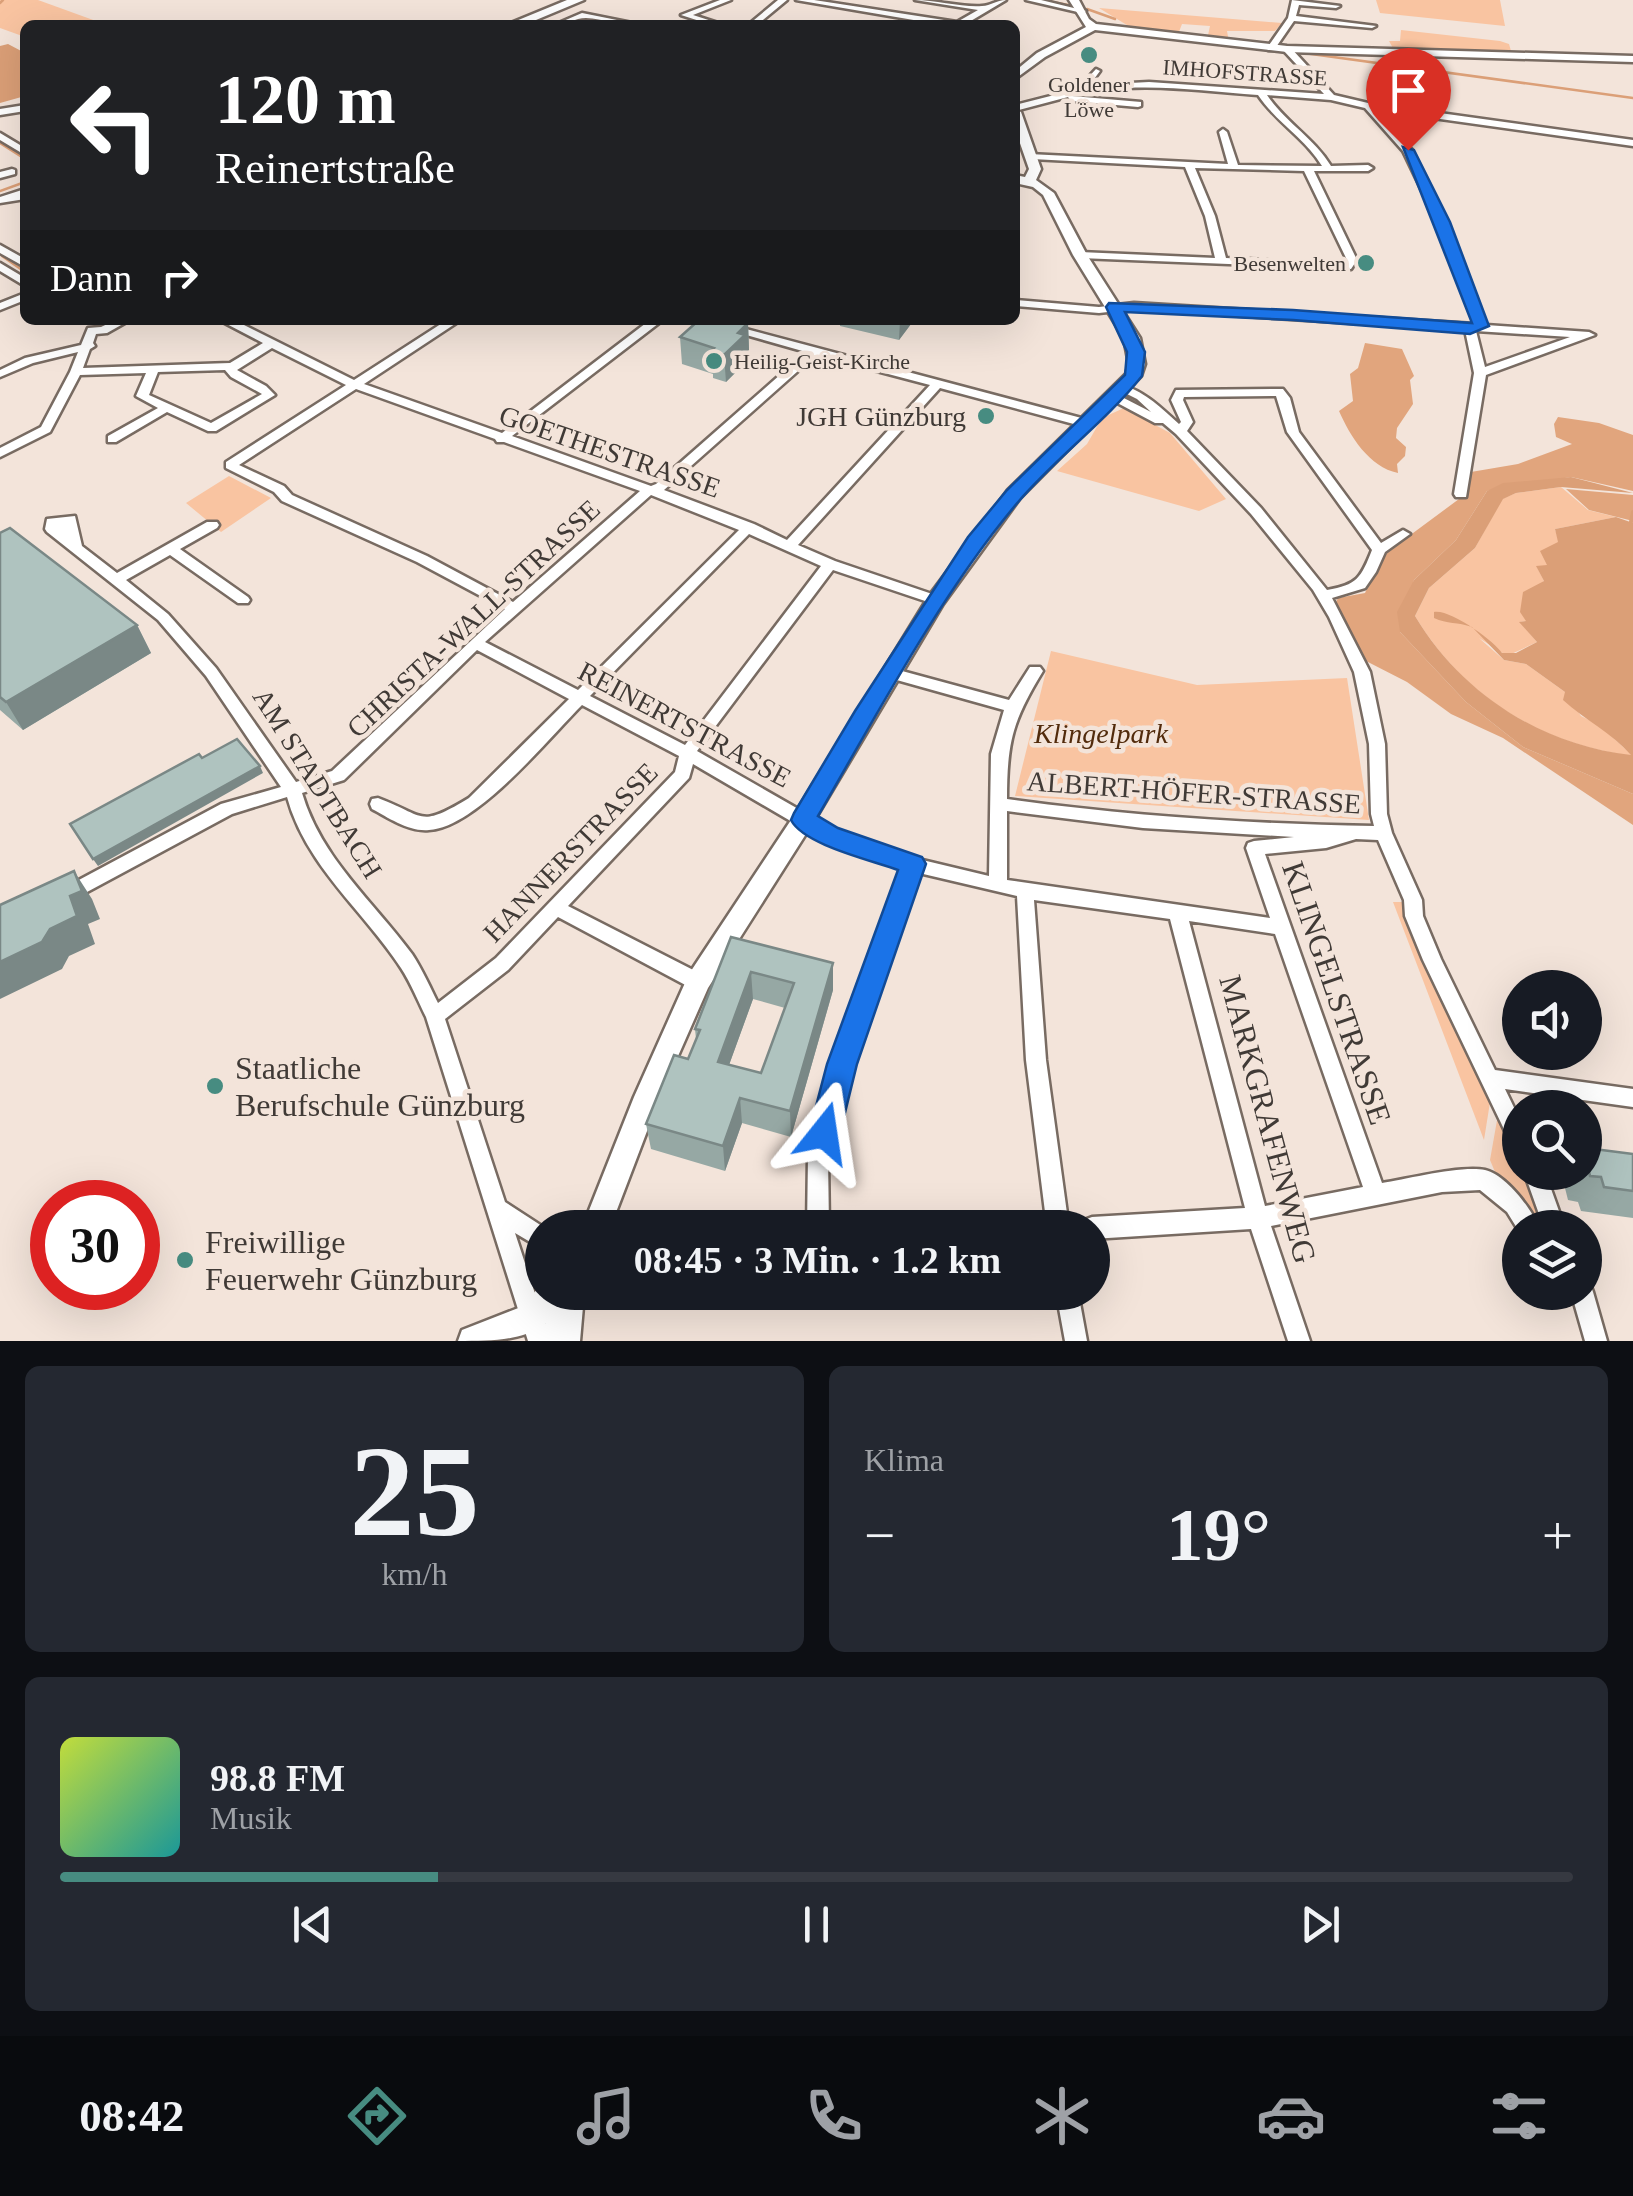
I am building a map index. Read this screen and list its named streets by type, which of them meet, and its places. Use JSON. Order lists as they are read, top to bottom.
{
  "streets": {
    "street": [
      "IMHOFSTRASSE",
      "GOETHESTRASSE",
      "CHRISTA-WALL-STRASSE",
      "REINERTSTRASSE",
      "AM STADTBACH",
      "ALBERT-HÖFER-STRASSE",
      "HANNERSTRASSE",
      "KLINGELSTRASSE",
      "MARKGRAFENWEG"
    ]
  },
  "crossings": [
    ["GOETHESTRASSE", "CHRISTA-WALL-STRASSE"],
    ["GOETHESTRASSE", "HANNERSTRASSE"],
    ["CHRISTA-WALL-STRASSE", "REINERTSTRASSE"],
    ["CHRISTA-WALL-STRASSE", "AM STADTBACH"],
    ["REINERTSTRASSE", "HANNERSTRASSE"],
    ["REINERTSTRASSE", "KLINGELSTRASSE"],
    ["REINERTSTRASSE", "MARKGRAFENWEG"],
    ["AM STADTBACH", "HANNERSTRASSE"],
    ["ALBERT-HÖFER-STRASSE", "KLINGELSTRASSE"]
  ],
  "parks": ["Klingelpark"],
  "places": [
    "Goldener Löwe",
    "Besenwelten",
    "Heilig-Geist-Kirche",
    "JGH Günzburg",
    "Staatliche Berufschule Günzburg",
    "Freiwillige Feuerwehr Günzburg"
  ],
  "page": {
    "turn": ["120 m", "Reinertstraße"],
    "then": "Dann",
    "limit": "30",
    "trip": "08:45 · 3 Min. · 1.2 km",
    "tile": [
      ["25", "km/h"],
      "Klima"
    ],
    "heat": ["−", "19°", "+"],
    "song": ["98.8 FM", "Musik"],
    "tabs": "08:42"
  }
}
